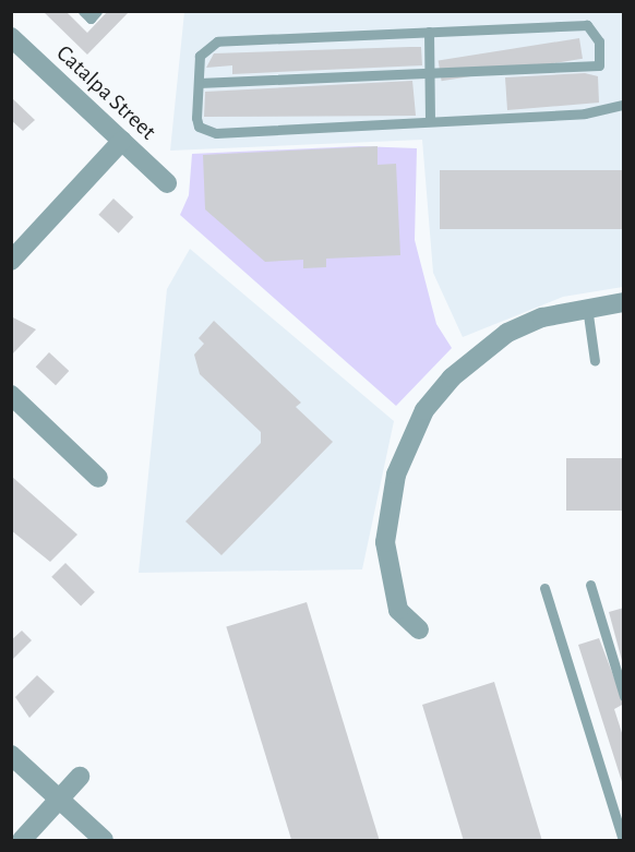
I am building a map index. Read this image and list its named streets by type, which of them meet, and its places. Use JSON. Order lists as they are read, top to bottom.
{
  "streets": {
    "street": ["Catalpa Street"]
  }
}
